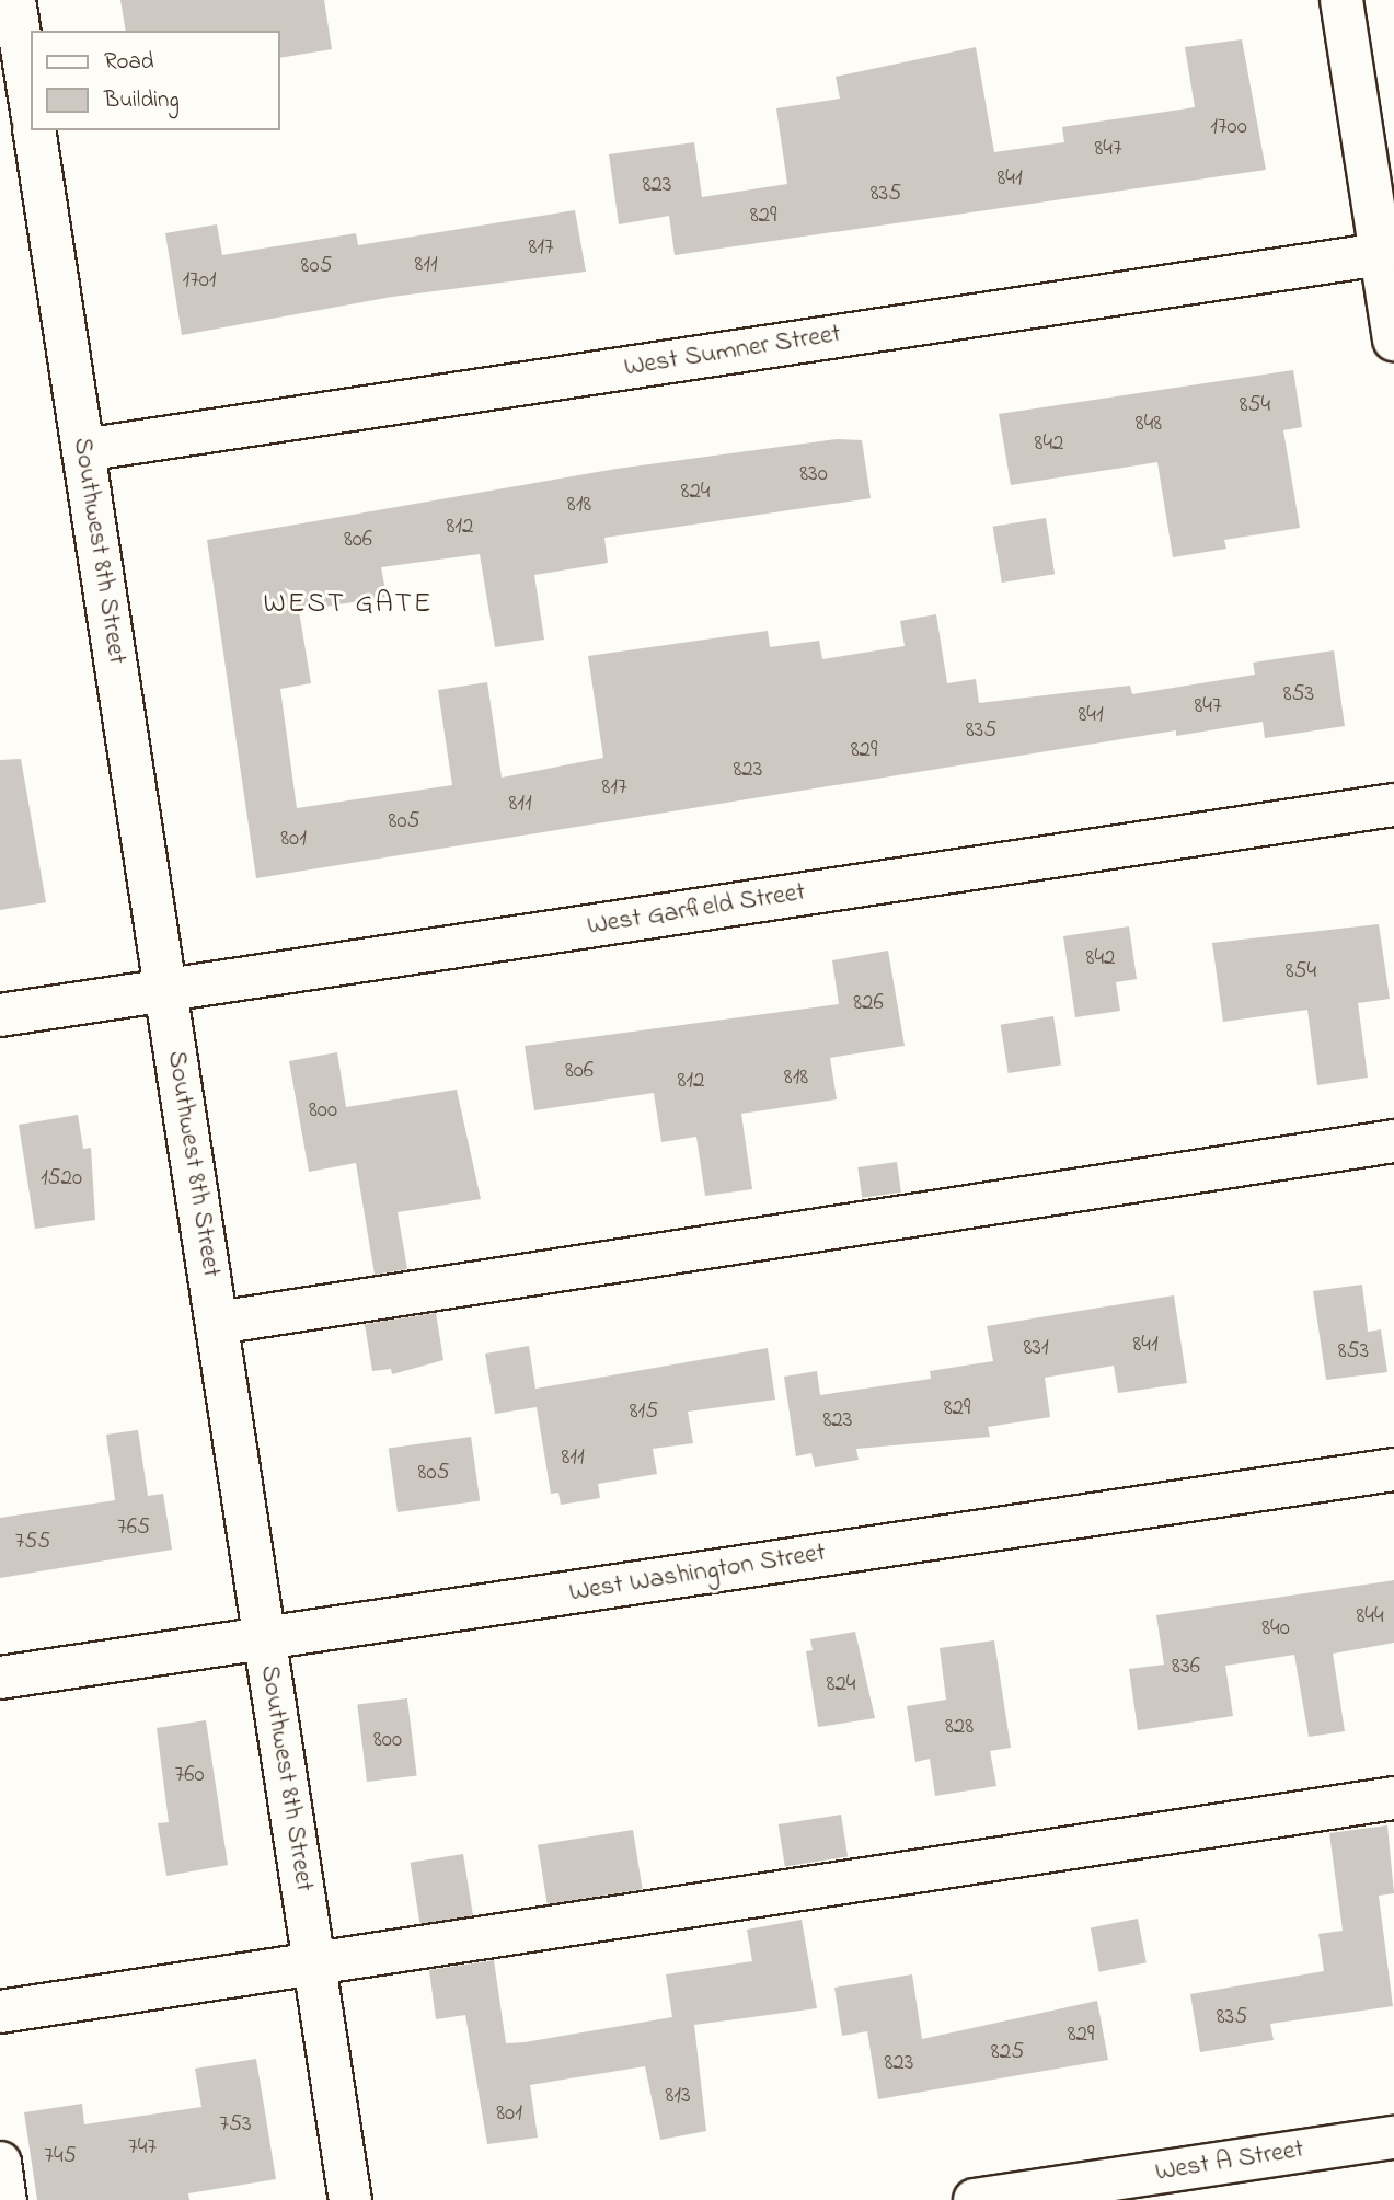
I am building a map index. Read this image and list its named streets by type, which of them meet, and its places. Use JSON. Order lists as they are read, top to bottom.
{
  "streets": {
    "street": [
      "West Sumner Street",
      "Southwest 8th Street",
      "West Garfield Street",
      "West Washington Street",
      "West A Street"
    ]
  },
  "crossings": [
    ["West Sumner Street", "Southwest 8th Street"],
    ["Southwest 8th Street", "West Garfield Street"],
    ["Southwest 8th Street", "West Washington Street"]
  ],
  "districts": ["WEST GATE"],
  "house_numbers": [
    "1700",
    "847",
    "841",
    "823",
    "835",
    "829",
    "817",
    "811",
    "805",
    "1701",
    "854",
    "848",
    "842",
    "830",
    "824",
    "818",
    "812",
    "806",
    "853",
    "847",
    "841",
    "835",
    "829",
    "823",
    "817",
    "811",
    "805",
    "801",
    "842",
    "854",
    "826",
    "806",
    "818",
    "812",
    "800",
    "1520",
    "841",
    "831",
    "853",
    "829",
    "815",
    "823",
    "811",
    "805",
    "765",
    "755",
    "844",
    "840",
    "836",
    "824",
    "828",
    "800",
    "760",
    "835",
    "829",
    "825",
    "823",
    "813",
    "801",
    "753",
    "747",
    "745"
  ],
  "legend": ["Road", "Building"]
}
